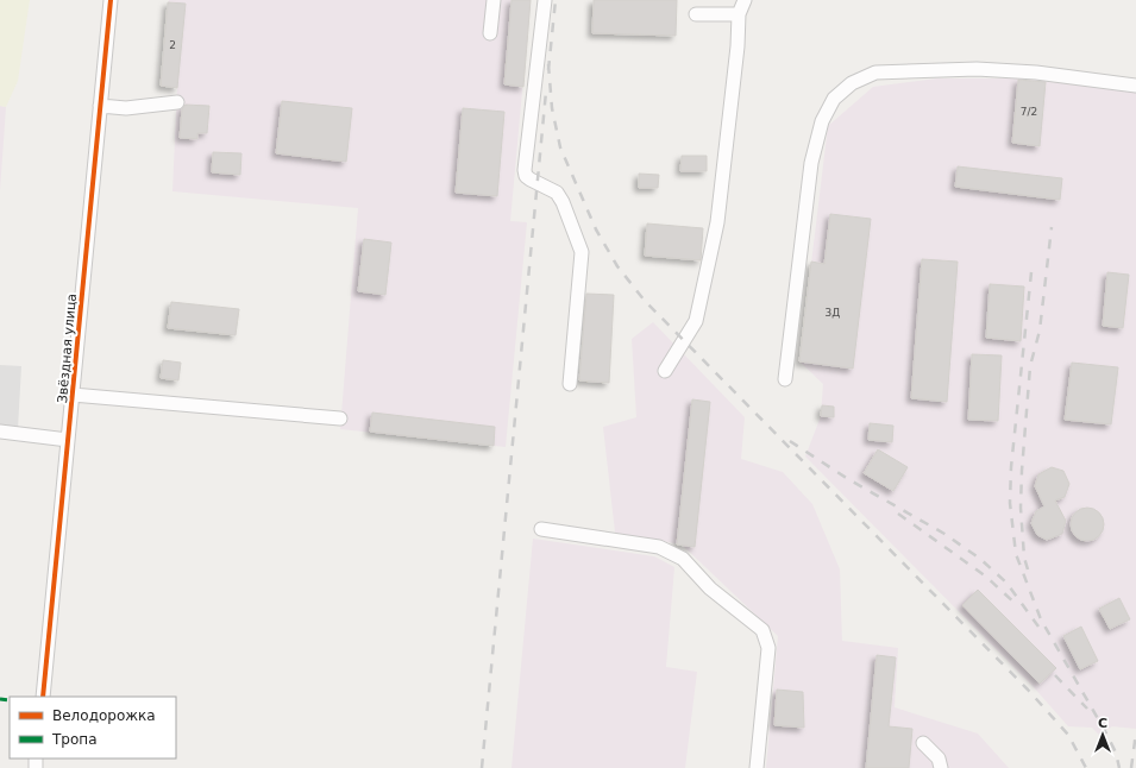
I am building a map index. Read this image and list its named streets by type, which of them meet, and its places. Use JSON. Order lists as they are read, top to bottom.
{
  "streets": {
    "street": ["Звёздная улица"]
  },
  "house_numbers": ["2", "7/2", "3Д"],
  "legend": ["Велодорожка", "Тропа"],
  "north": "top"
}
